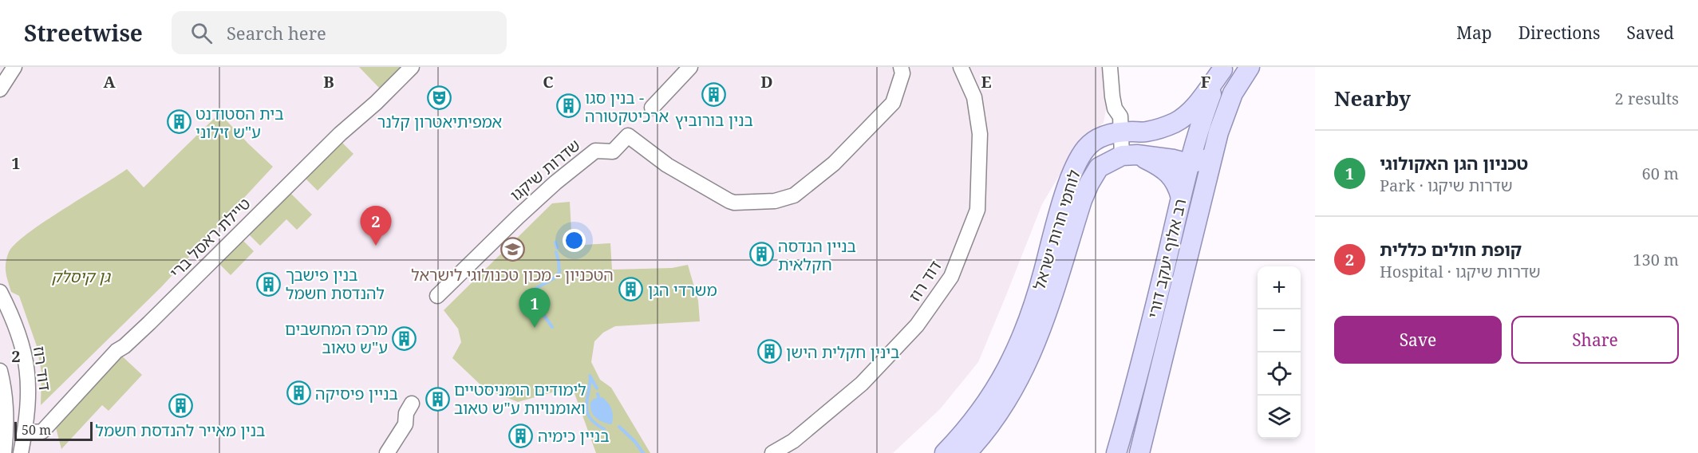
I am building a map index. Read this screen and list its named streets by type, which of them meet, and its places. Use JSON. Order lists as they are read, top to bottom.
{
  "streets": {
    "main road": ["לוחמי חרות ישראל", "רב אלוף יעקב דורי"],
    "street": ["שדרות שיקגו", "טיילת ראסל ברי", "דוד רוז"]
  },
  "crossings": [
    ["לוחמי חרות ישראל", "רב אלוף יעקב דורי"]
  ],
  "parks": ["גן קיסלק"],
  "places": {
    "building": [
      "בנין בורוביץ",
      "בנין סגו - ארכיטקטורה",
      "בית הסטודנט ע\"ש זילוני",
      "בניין הנדסה חקלאית",
      "בנין פישבך להנדסת חשמל",
      "משרדי הגן",
      "מרכז המחשבים ע\"ש טאוב",
      "בינין חקלית הישן",
      "בניין פיסיקה",
      "לימודים הומניסטיים ואומנויות ע\"ש טאוב",
      "בנין מאייר להנדסת חשמל",
      "בניין כימיה"
    ],
    "theatre": ["אמפיתיאטרון קלנר"],
    "school or university": ["הטכניון - מכון טכנולוגי לישראל"]
  },
  "scale_bar": "50 m",
  "page": {
    "header": "Streetwise",
    "search": "Search here",
    "nav": ["Map", "Directions", "Saved"],
    "heading": ["Nearby", "2 results"],
    "list": [
      {
        "mark": "1",
        "name": "טכניון הגן האקולוגי",
        "note": "Park · שדרות שיקגו",
        "value": "60 m"
      },
      {
        "mark": "2",
        "name": "קופת חולים כללית",
        "note": "Hospital · שדרות שיקגו",
        "value": "130 m"
      }
    ],
    "pins": ["2", "1"],
    "map_buttons": ["+", "−"],
    "buttons": ["Save", "Share"],
    "scale": "50 m"
  },
  "grid": {
    "columns": [
      "A",
      "B",
      "C",
      "D",
      "E",
      "F"
    ],
    "rows": ["1", "2"]
  }
}
